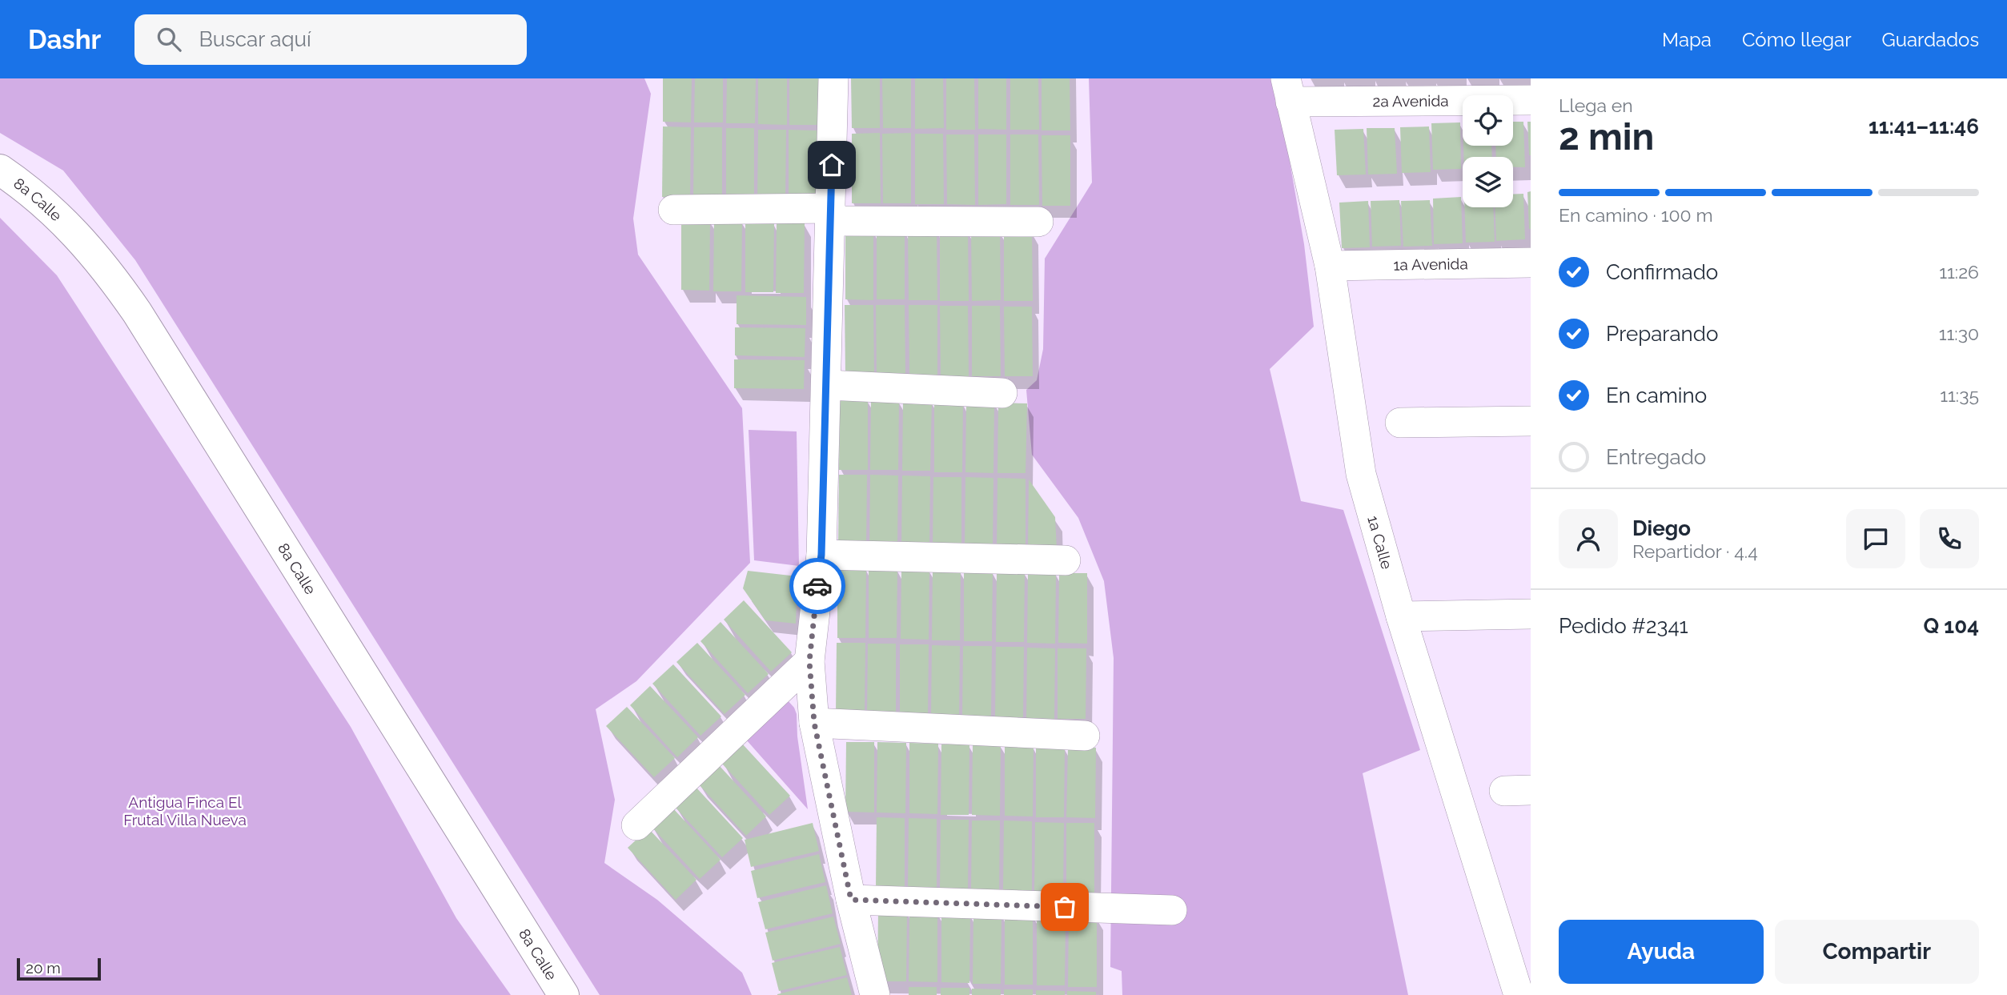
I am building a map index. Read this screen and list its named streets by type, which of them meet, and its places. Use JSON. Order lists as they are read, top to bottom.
{
  "streets": {
    "main road": ["8a Calle"],
    "street": ["2a Avenida", "1a Avenida", "1a Calle"]
  },
  "crossings": [
    ["2a Avenida", "1a Calle"],
    ["1a Avenida", "1a Calle"]
  ],
  "parks": ["Antigua Finca El Frutal Villa Nueva"],
  "scale_bar": "20 m",
  "page": {
    "header": "Dashr",
    "search": "Buscar aquí",
    "nav": ["Mapa", "Cómo llegar", "Guardados"],
    "heading": ["2 min", "Llega en", "11:41–11:46"],
    "panel": [
      "Diego",
      "Repartidor · 4.4",
      "Pedido #2341",
      "Q 104"
    ],
    "bar": "En camino · 100 m",
    "list": [
      ["Confirmado", "11:26"],
      ["Preparando", "11:30"],
      ["En camino", "11:35"],
      "Entregado"
    ],
    "buttons": ["Ayuda", "Compartir"],
    "scale": "20 m"
  }
}
